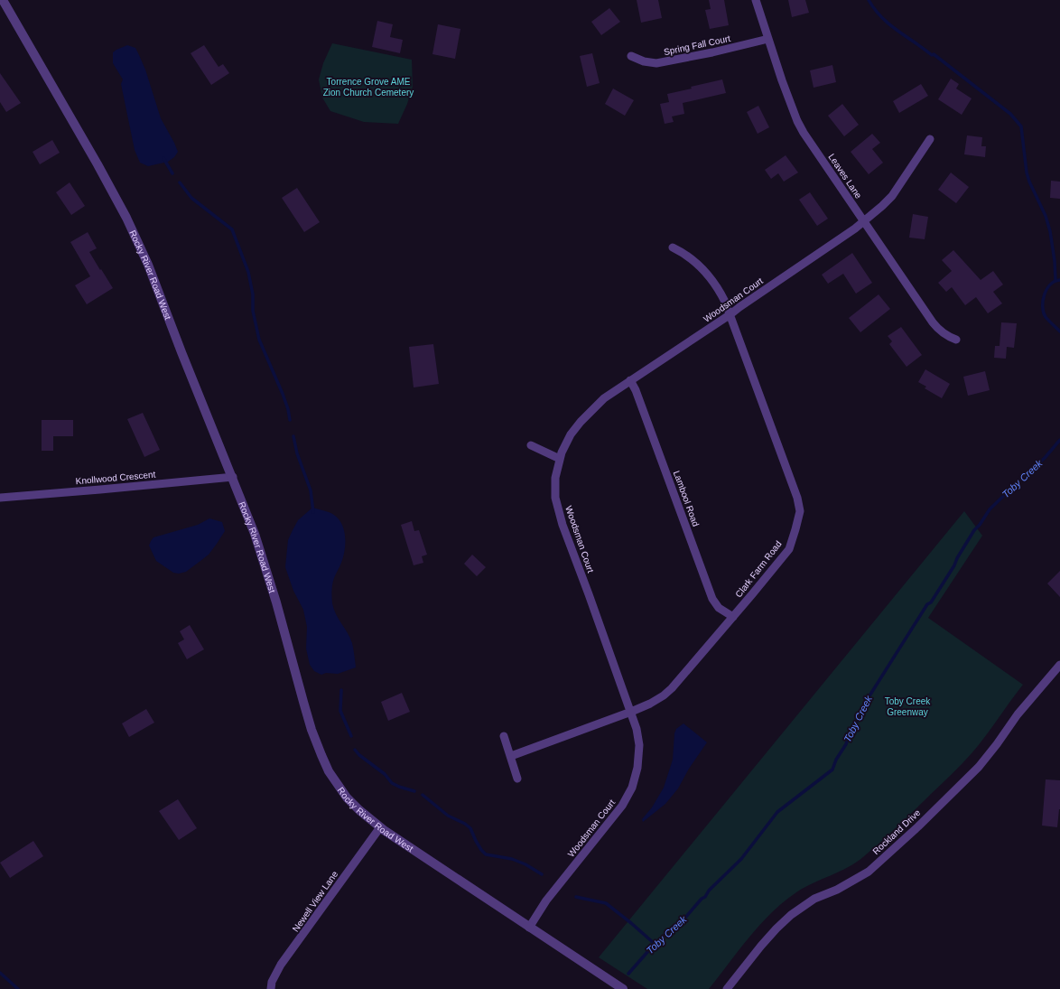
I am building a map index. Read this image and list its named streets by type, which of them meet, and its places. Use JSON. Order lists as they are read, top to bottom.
{
  "streets": {
    "street": [
      "Spring Fall Court",
      "Leaves Lane",
      "Rocky River Road West",
      "Woodsman Court",
      "Knollwood Crescent",
      "Lambool Road",
      "Clark Farm Road",
      "Rockland Drive",
      "Newell View Lane"
    ]
  },
  "crossings": [
    ["Spring Fall Court", "Leaves Lane"],
    ["Leaves Lane", "Woodsman Court"],
    ["Rocky River Road West", "Woodsman Court"],
    ["Rocky River Road West", "Knollwood Crescent"],
    ["Rocky River Road West", "Newell View Lane"],
    ["Woodsman Court", "Lambool Road"],
    ["Woodsman Court", "Clark Farm Road"],
    ["Lambool Road", "Clark Farm Road"]
  ],
  "water": ["Toby Creek"],
  "parks": ["Torrence Grove AME Zion Church Cemetery", "Toby Creek Greenway"]
}
